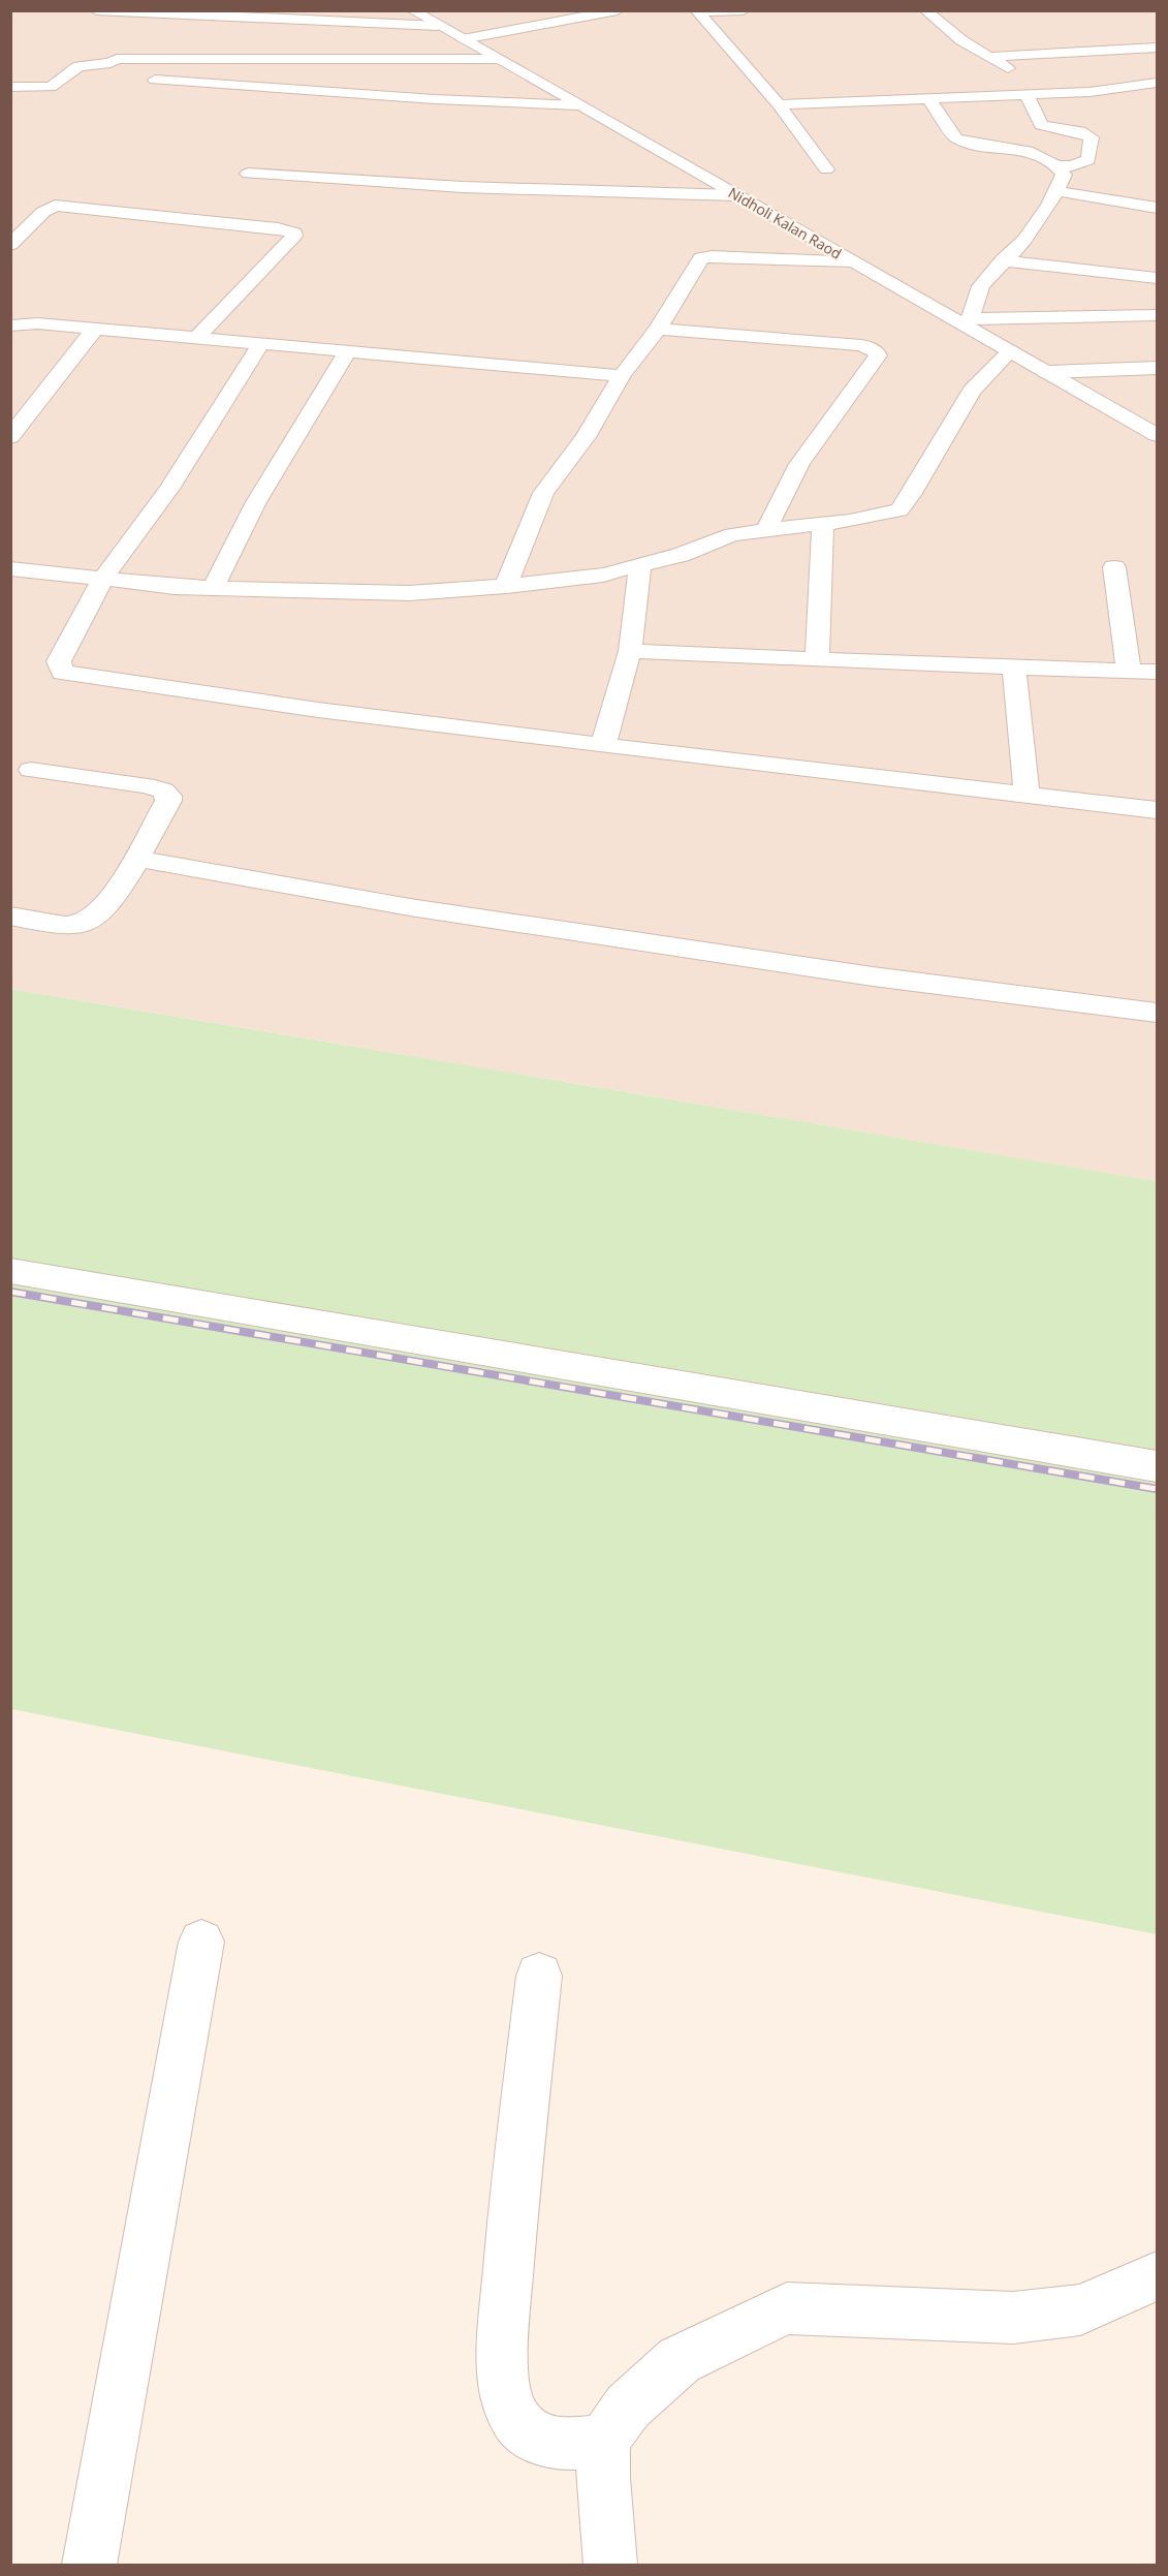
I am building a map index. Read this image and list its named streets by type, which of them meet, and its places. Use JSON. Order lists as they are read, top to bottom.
{
  "streets": {
    "street": ["Nidholi Kalan Raod"]
  }
}
